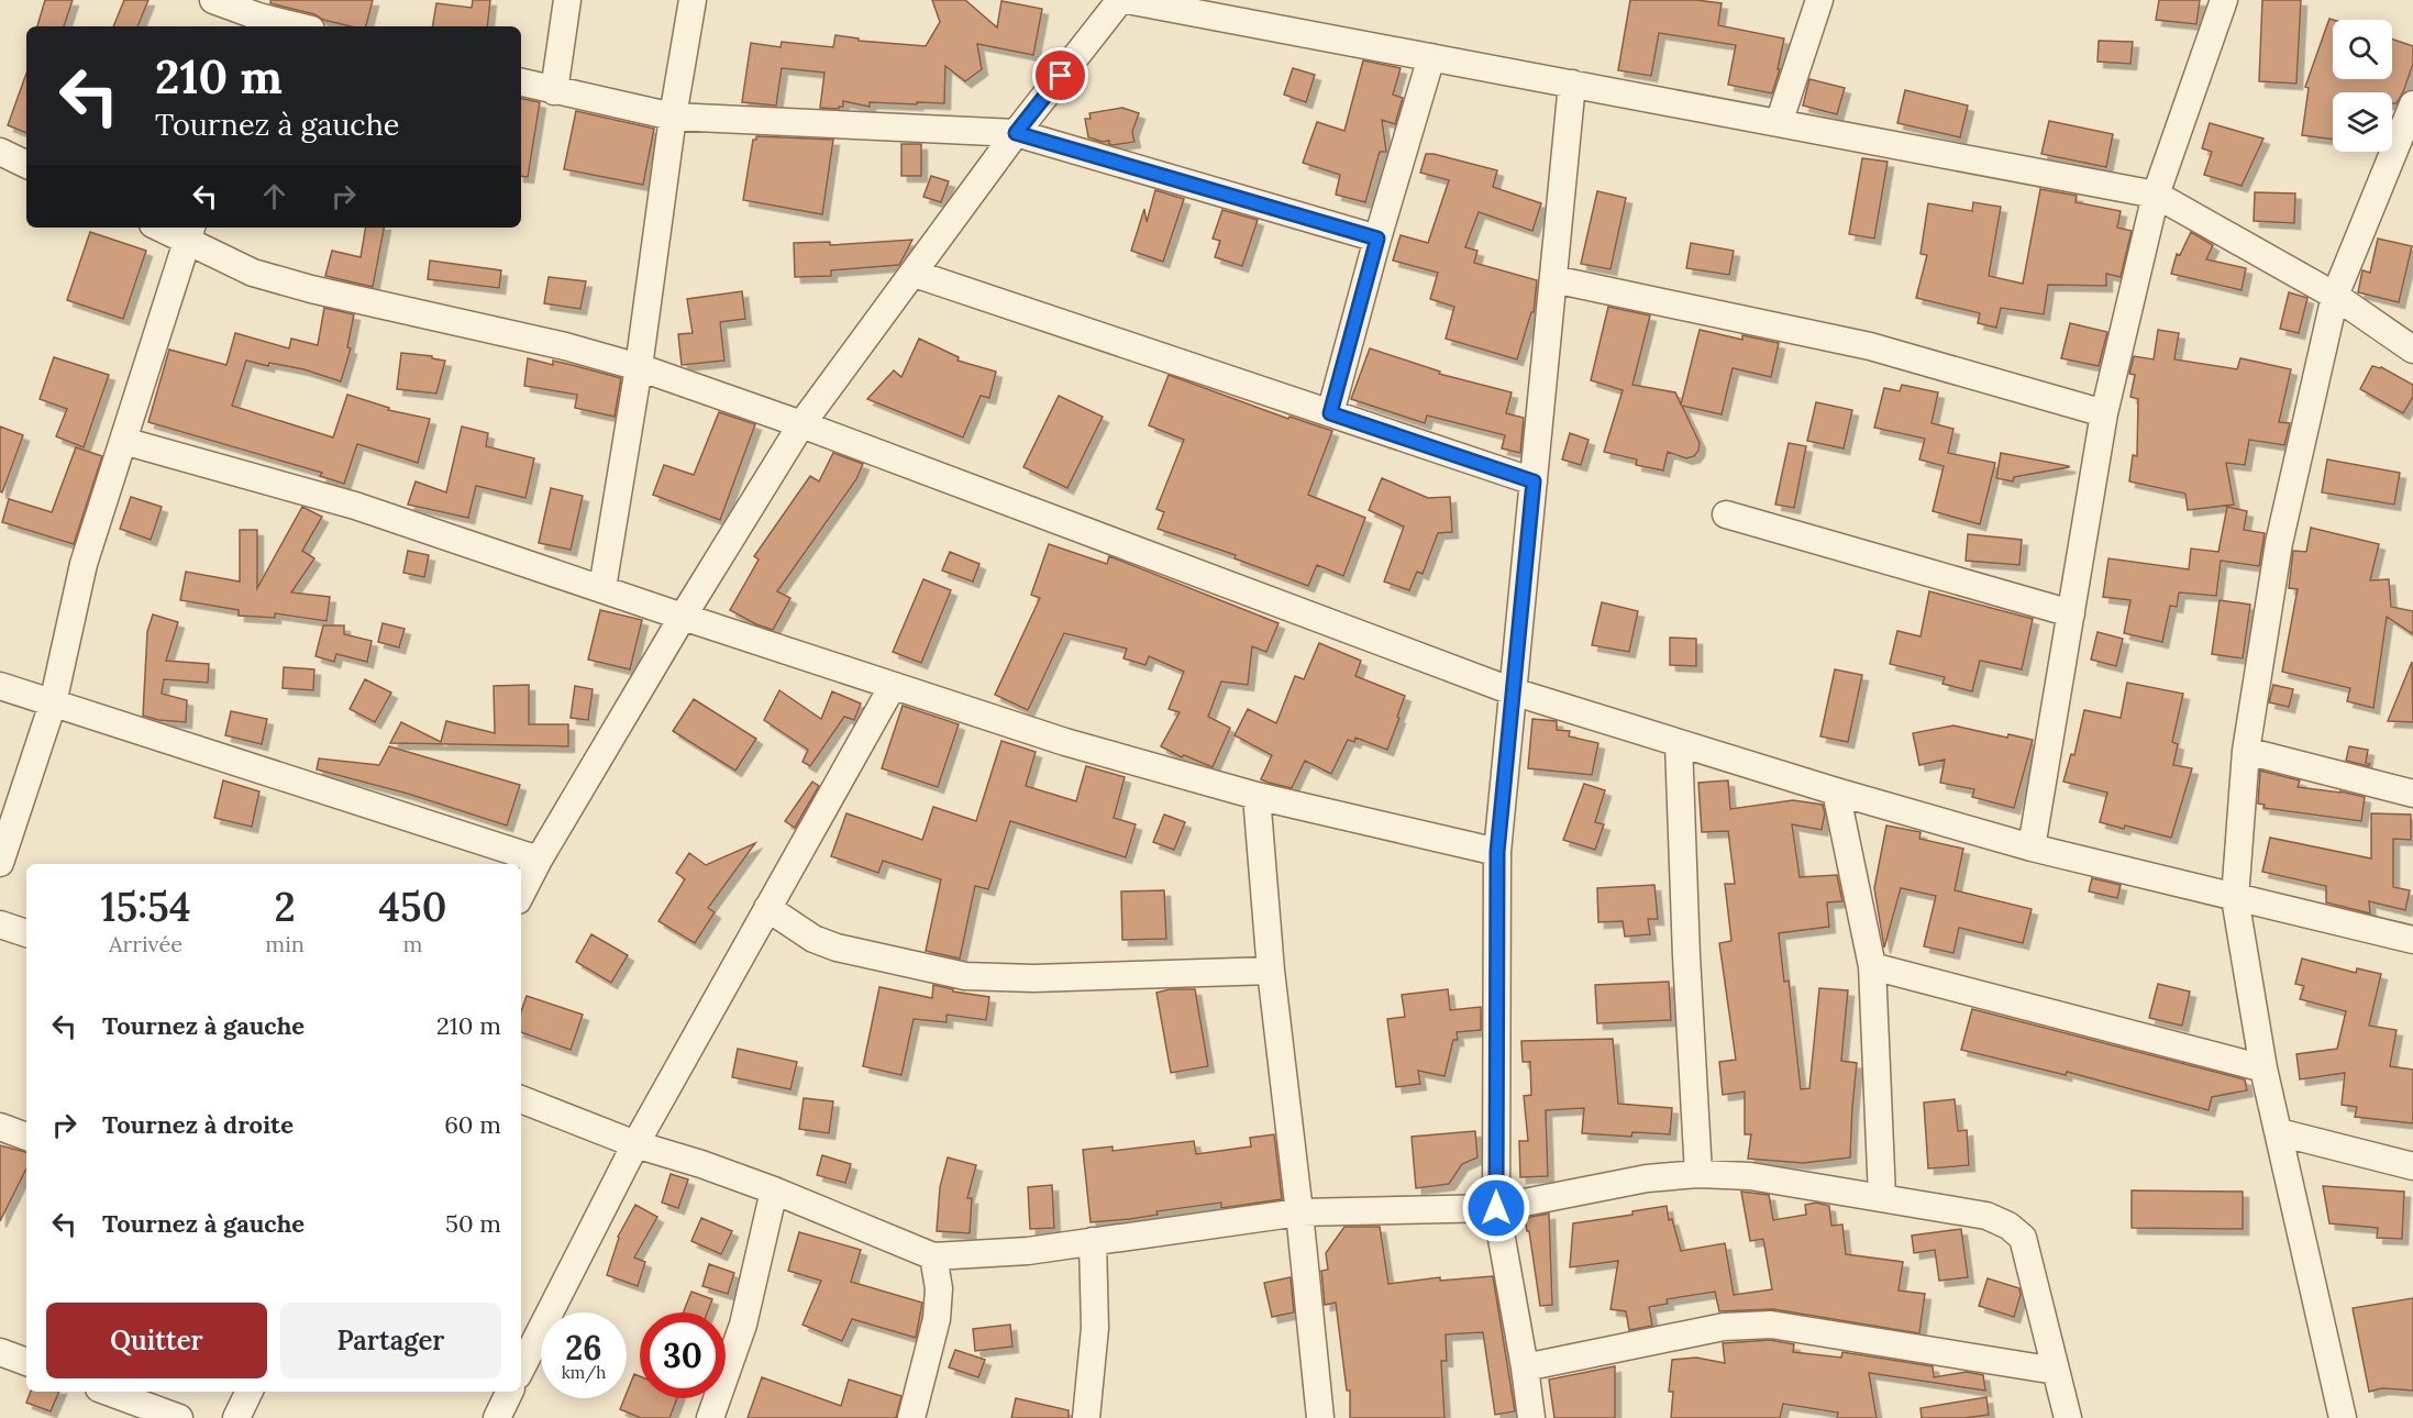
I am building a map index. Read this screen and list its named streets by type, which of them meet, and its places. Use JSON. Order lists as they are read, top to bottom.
{
  "page": {
    "turn": ["210 m", "Tournez à gauche"],
    "eta": [
      "15:54",
      "Arrivée",
      "2",
      "min",
      "450",
      "m"
    ],
    "list": [
      {
        "name": "Tournez à gauche",
        "value": "210 m"
      },
      {
        "name": "Tournez à droite",
        "value": "60 m"
      },
      {
        "name": "Tournez à gauche",
        "value": "50 m"
      }
    ],
    "buttons": ["Quitter", "Partager"],
    "speed": "26 km/h",
    "limit": "30"
  }
}
